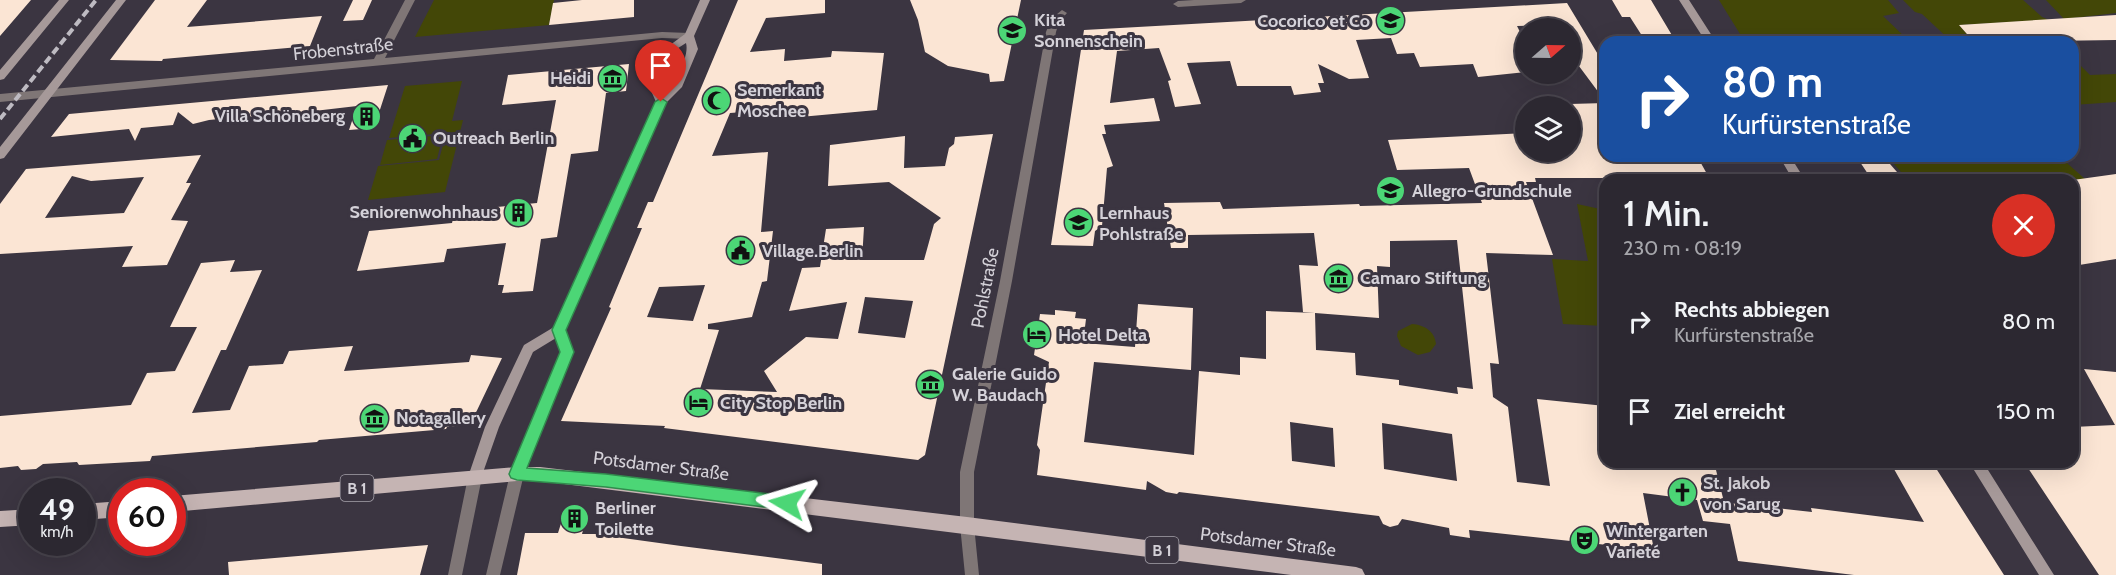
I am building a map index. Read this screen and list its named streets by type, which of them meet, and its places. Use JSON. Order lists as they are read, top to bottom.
{
  "streets": {
    "main road": ["Potsdamer Straße", "B 1"],
    "street": ["Frobenstraße", "Pohlstraße"]
  },
  "crossings": [
    ["Pohlstraße", "Potsdamer Straße"]
  ],
  "places": {
    "school or university": [
      "Cocorico et Co",
      "Kita Sonnenschein",
      "Allegro-Grundschule",
      "Lernhaus Pohlstraße"
    ],
    "museum": [
      "Heidi",
      "Camaro Stiftung",
      "Galerie Guido W. Baudach",
      "Notagallery"
    ],
    "mosque": ["Semerkant Moschee"],
    "building": ["Villa Schöneberg", "Seniorenwohnhaus", "Berliner Toilette"],
    "public building": ["Outreach Berlin", "Village.Berlin"],
    "hotel": ["Hotel Delta", "City Stop Berlin"],
    "church": ["St. Jakob von Sarug"],
    "theatre": ["Wintergarten Varieté"]
  },
  "north": "right",
  "page": {
    "turn": ["80 m", "Kurfürstenstraße"],
    "heading": ["1 Min.", "230 m · 08:19"],
    "list": [
      {
        "name": "Rechts abbiegen",
        "note": "Kurfürstenstraße",
        "value": "80 m"
      },
      {
        "name": "Ziel erreicht",
        "value": "150 m"
      }
    ],
    "speed": "49 km/h",
    "limit": "60"
  }
}
